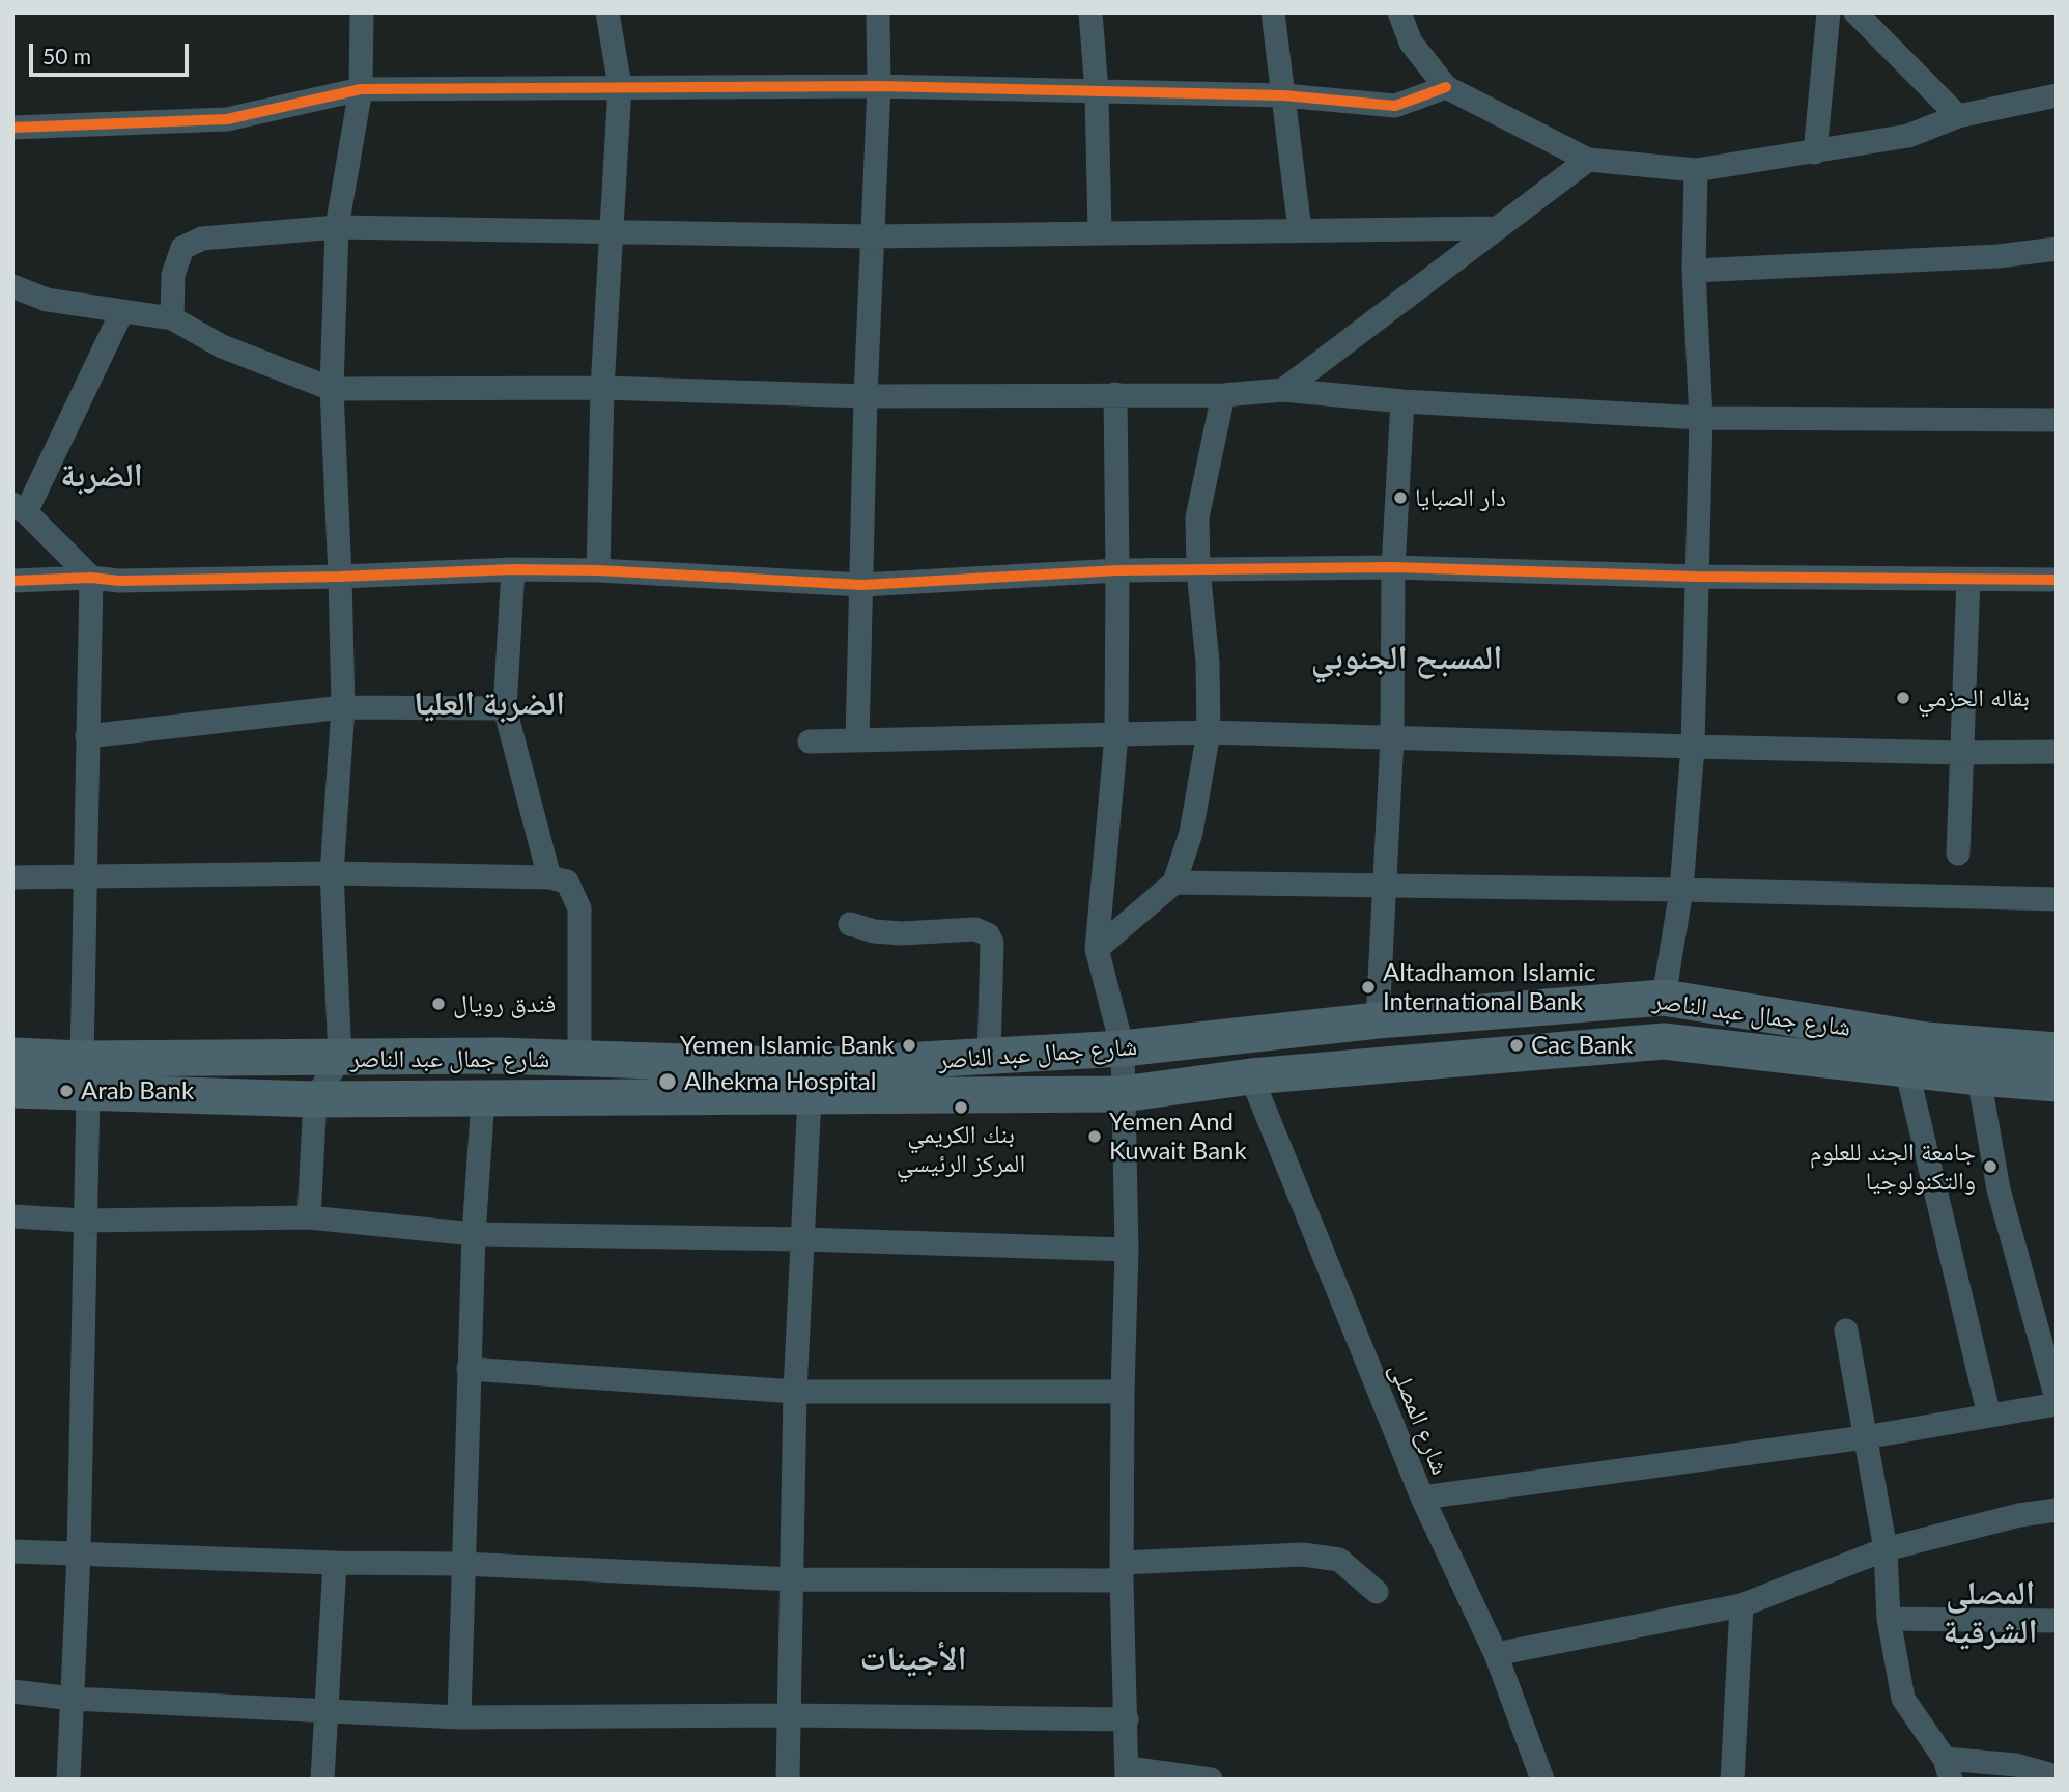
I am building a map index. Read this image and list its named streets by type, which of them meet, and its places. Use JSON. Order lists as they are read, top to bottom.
{
  "streets": {
    "main road": ["شارع جمال عبد الناصر"],
    "street": ["شارع المصلى"]
  },
  "crossings": [
    ["شارع جمال عبد الناصر", "شارع المصلى"]
  ],
  "districts": [
    "الضربة",
    "المسبح الجنوبي",
    "الضربة العليا",
    "المصلى الشرقية",
    "الأجينات"
  ],
  "places": [
    "دار الصبايا",
    "بقاله الحزمي",
    "Altadhamon Islamic International Bank",
    "فندق رويال",
    "Yemen Islamic Bank",
    "Cac Bank",
    "Alhekma Hospital",
    "Arab Bank",
    "بنك الكريمي المركز الرئيسي",
    "Yemen And Kuwait Bank",
    "جامعة الجند للعلوم والتكنولوجيا"
  ],
  "scale_bar": "50 m"
}
